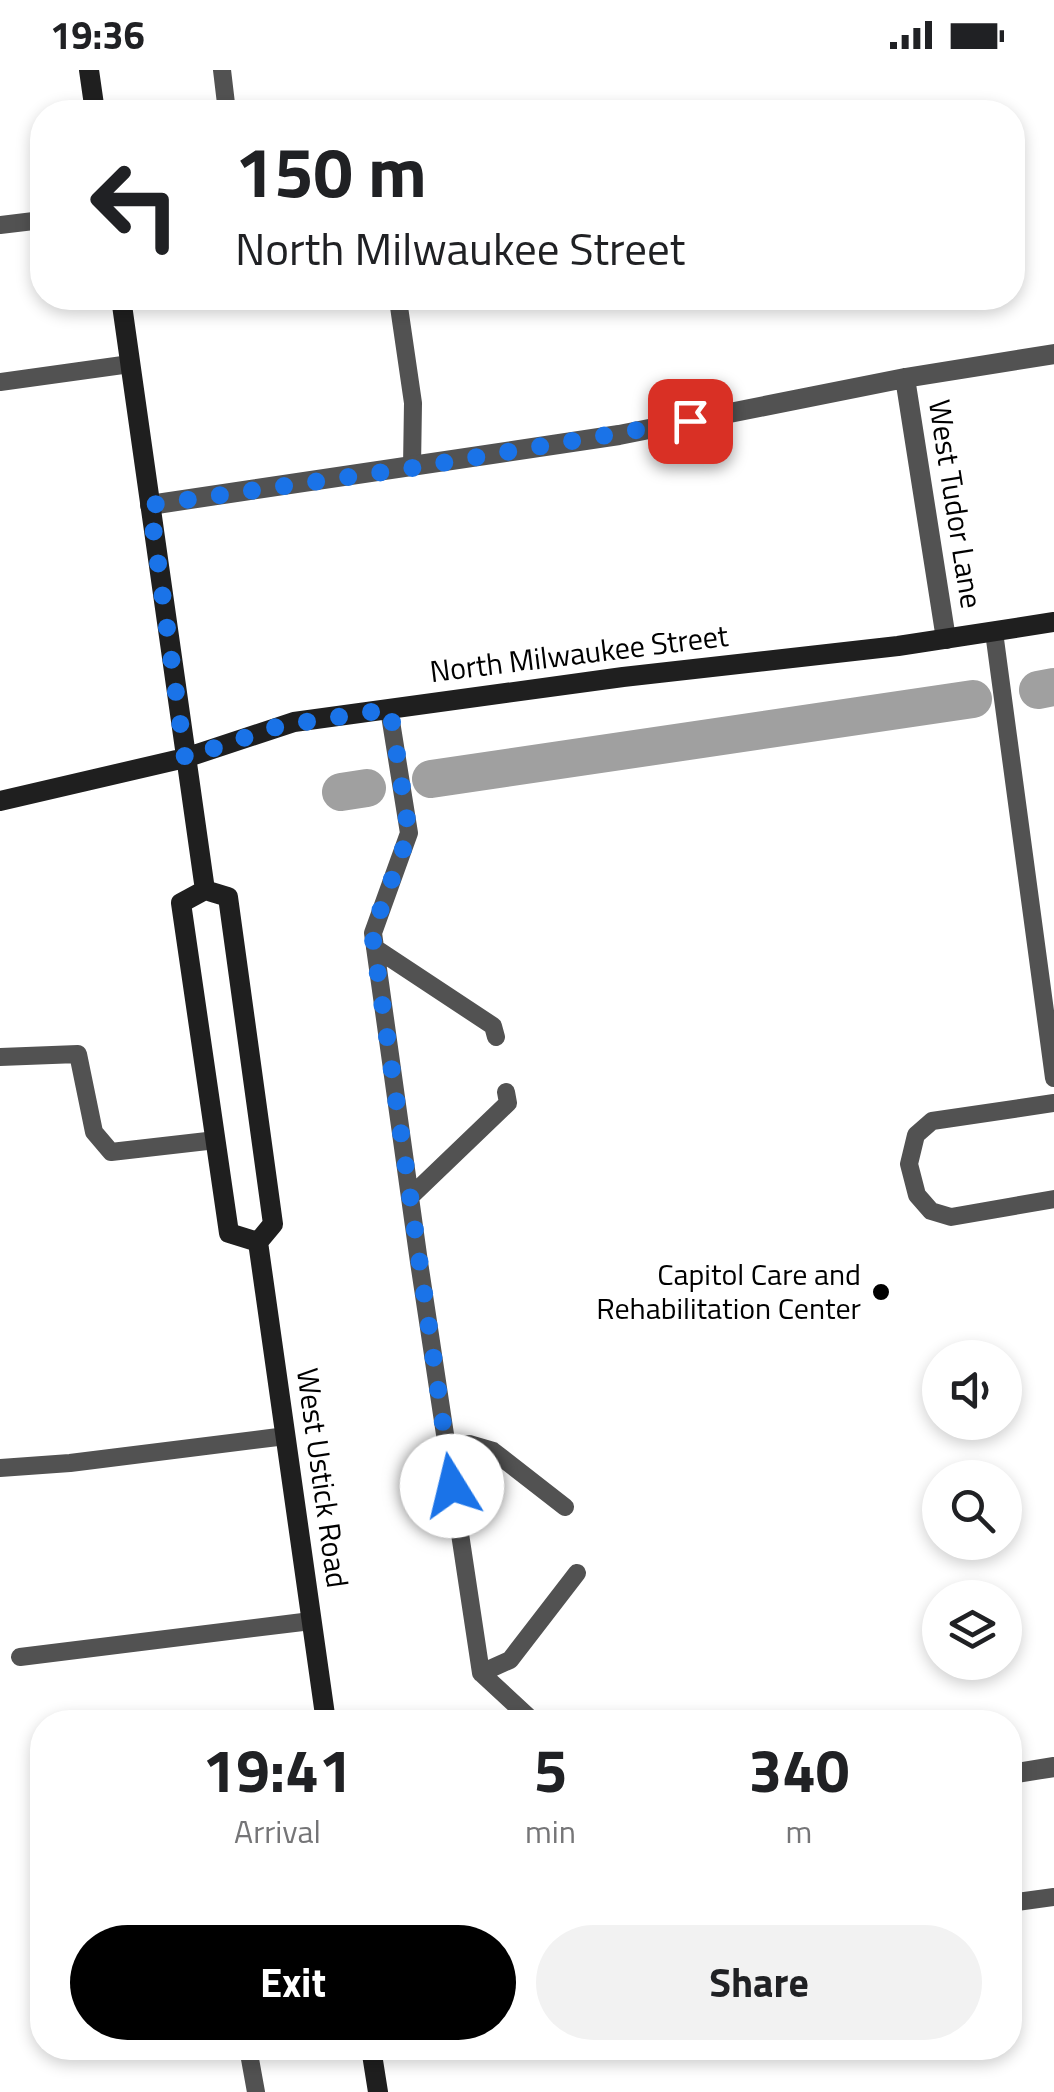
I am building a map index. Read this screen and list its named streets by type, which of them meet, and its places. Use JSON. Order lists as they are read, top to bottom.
{
  "streets": {
    "main road": ["North Milwaukee Street", "West Ustick Road"],
    "street": ["West Tudor Lane"]
  },
  "crossings": [
    ["West Tudor Lane", "North Milwaukee Street"],
    ["North Milwaukee Street", "West Ustick Road"]
  ],
  "places": ["Capitol Care and Rehabilitation Center"],
  "page": {
    "status": "19:36",
    "turn": ["150 m", "North Milwaukee Street"],
    "eta": [
      "19:41",
      "Arrival",
      "5",
      "min",
      "340",
      "m"
    ],
    "buttons": ["Exit", "Share"]
  }
}
